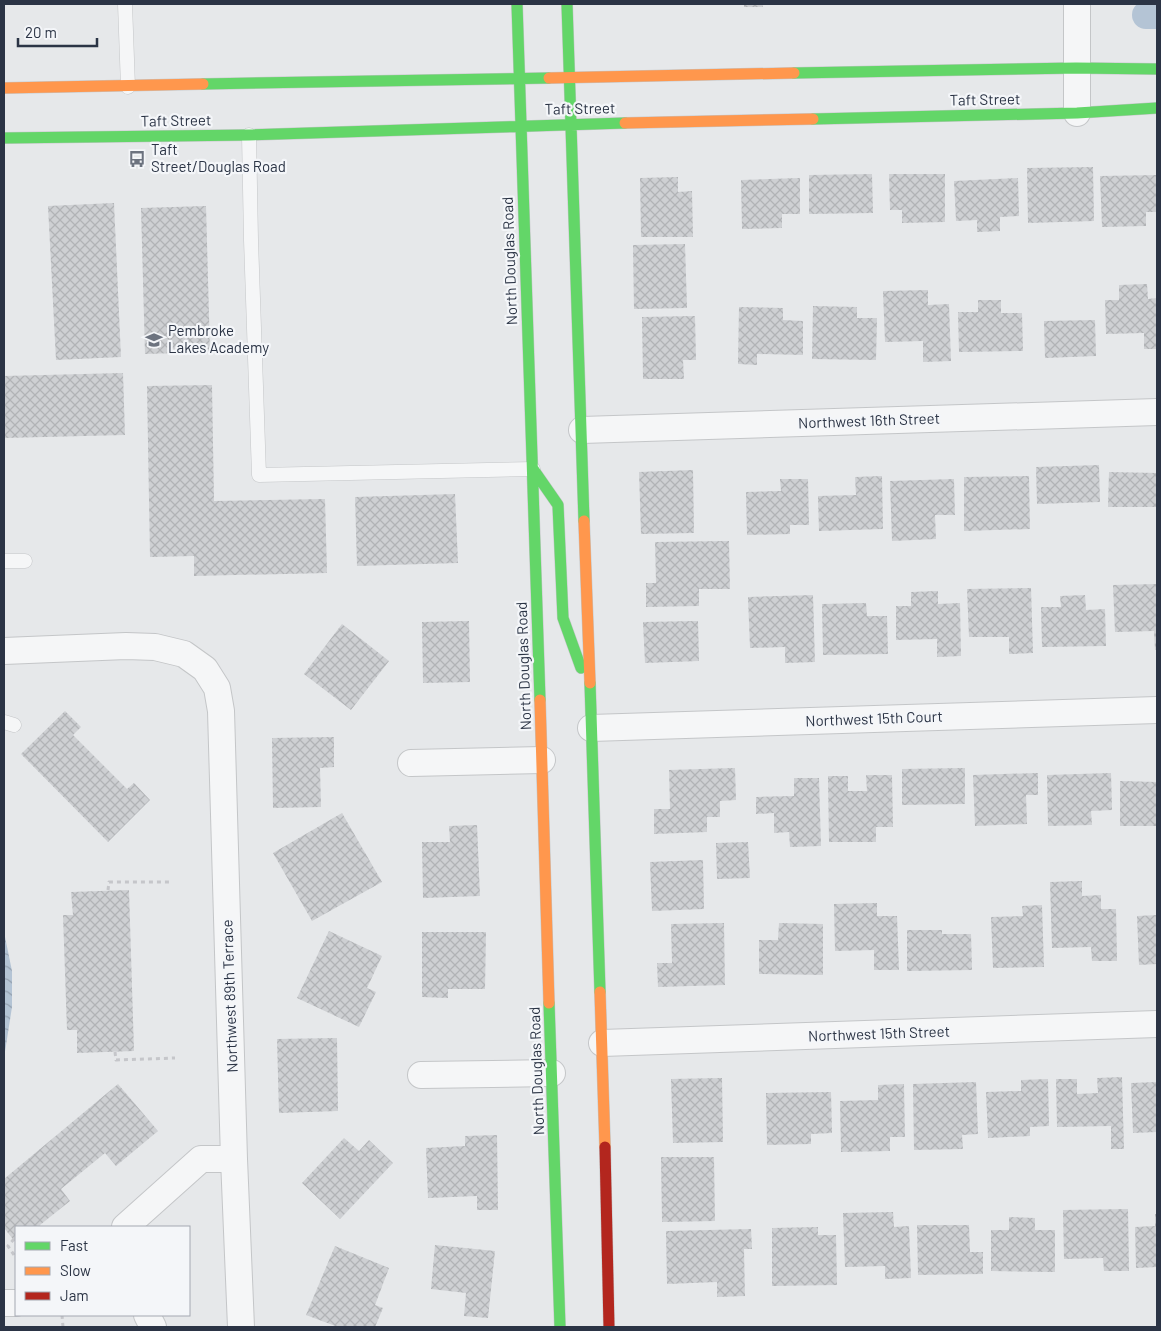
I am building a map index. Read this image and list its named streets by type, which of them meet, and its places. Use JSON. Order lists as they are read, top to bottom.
{
  "streets": {
    "main road": ["Taft Street", "North Douglas Road"],
    "street": [
      "Northwest 16th Street",
      "Northwest 15th Court",
      "Northwest 89th Terrace",
      "Northwest 15th Street"
    ]
  },
  "crossings": [
    ["Taft Street", "North Douglas Road"]
  ],
  "places": {
    "bus stop": ["Taft Street/Douglas Road"],
    "school or university": ["Pembroke Lakes Academy"]
  },
  "legend": ["Fast", "Slow", "Jam"],
  "scale_bar": "20 m"
}
